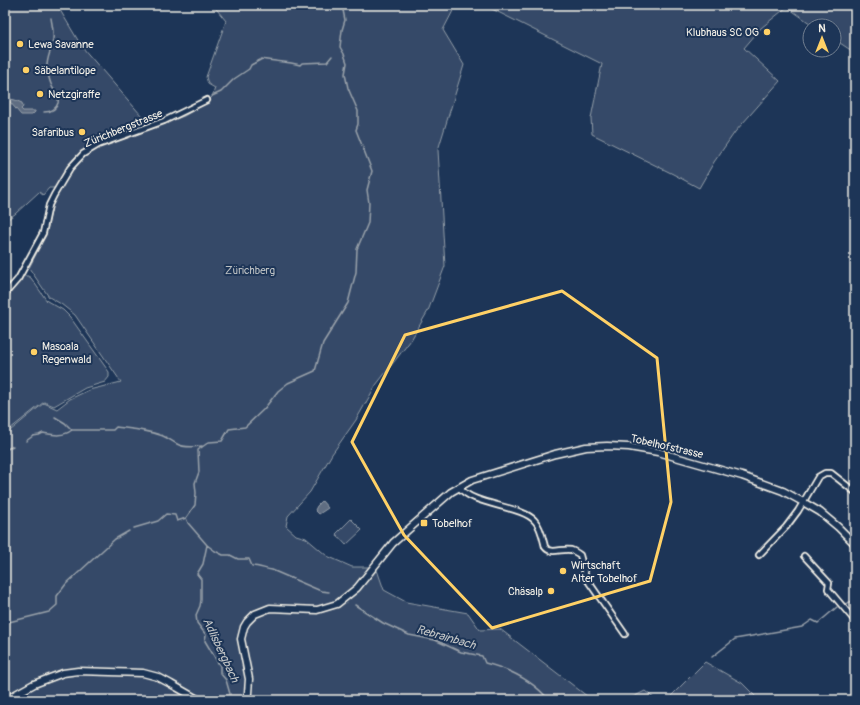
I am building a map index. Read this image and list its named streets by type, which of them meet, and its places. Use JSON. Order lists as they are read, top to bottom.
{
  "streets": {
    "main road": ["Tobelhofstrasse"],
    "street": ["Zürichbergstrasse"]
  },
  "water": ["Rebrainbach", "Adlisbergbach"],
  "parks": ["Zürichberg"],
  "places": {
    "other": [
      "Klubhaus SC OG",
      "Lewa Savanne",
      "Säbelantilope",
      "Netzgiraffe",
      "Safaribus",
      "Masoala Regenwald",
      "Wirtschaft Alter Tobelhof",
      "Chäsalp"
    ],
    "transit": ["Tobelhof"]
  },
  "north": "top"
}
